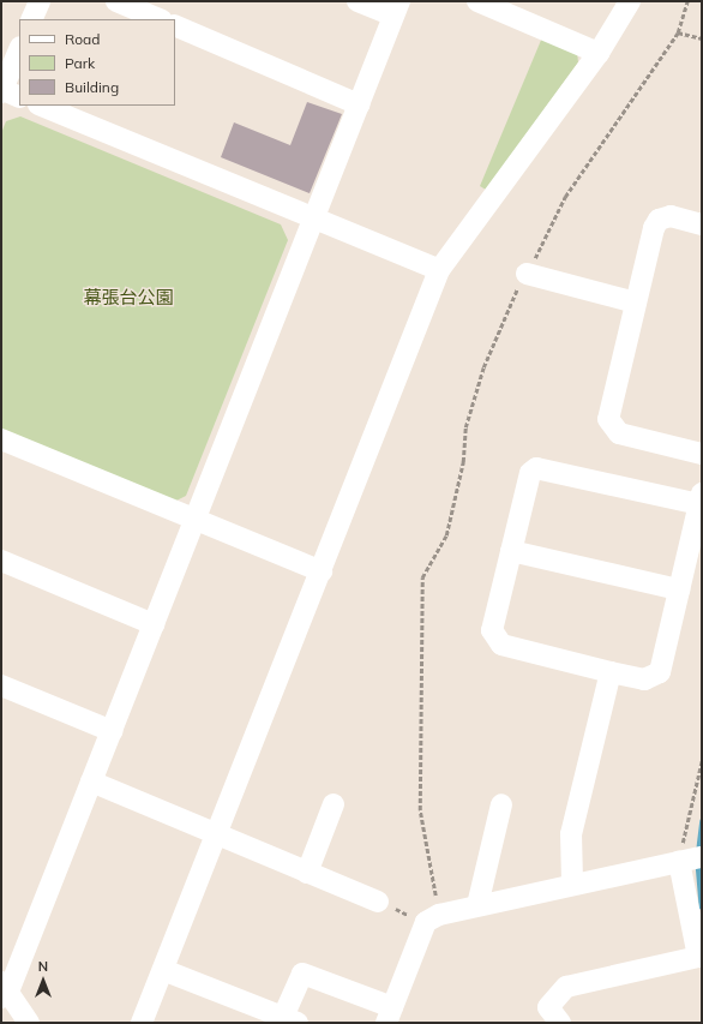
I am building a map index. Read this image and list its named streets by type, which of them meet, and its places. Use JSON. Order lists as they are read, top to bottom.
{
  "parks": ["幕張台公園"],
  "legend": ["Road", "Park", "Building"],
  "north": "top"
}
